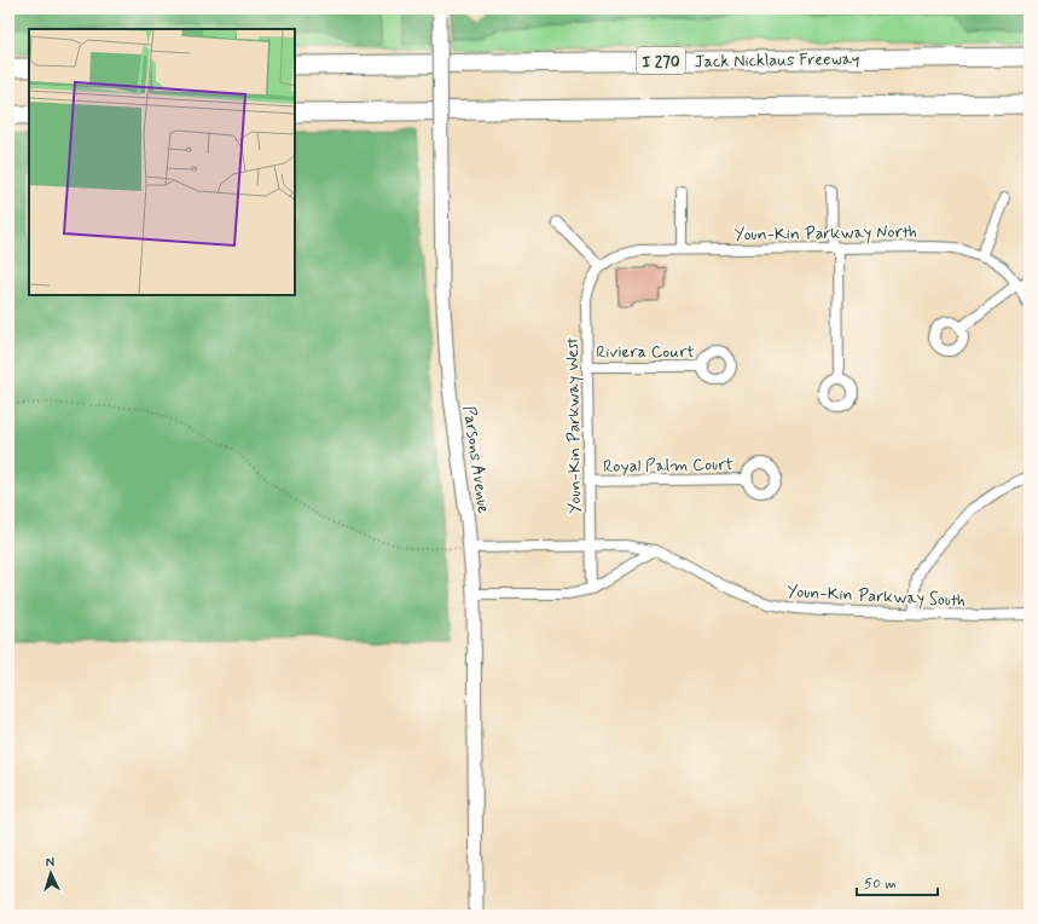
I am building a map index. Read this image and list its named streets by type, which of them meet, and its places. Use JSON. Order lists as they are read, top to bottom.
{
  "streets": {
    "highway": ["Jack Nicklaus Freeway", "I 270"],
    "street": [
      "Youn-Kin Parkway North",
      "Riviera Court",
      "Youn-Kin Parkway West",
      "Parsons Avenue",
      "Royal Palm Court",
      "Youn-Kin Parkway South"
    ]
  },
  "crossings": [
    ["Youn-Kin Parkway North", "Youn-Kin Parkway West"],
    ["Riviera Court", "Youn-Kin Parkway West"],
    ["Youn-Kin Parkway West", "Royal Palm Court"],
    ["Youn-Kin Parkway West", "Youn-Kin Parkway South"],
    ["Parsons Avenue", "Youn-Kin Parkway South"]
  ],
  "scale_bar": "50 m",
  "north": "top"
}
